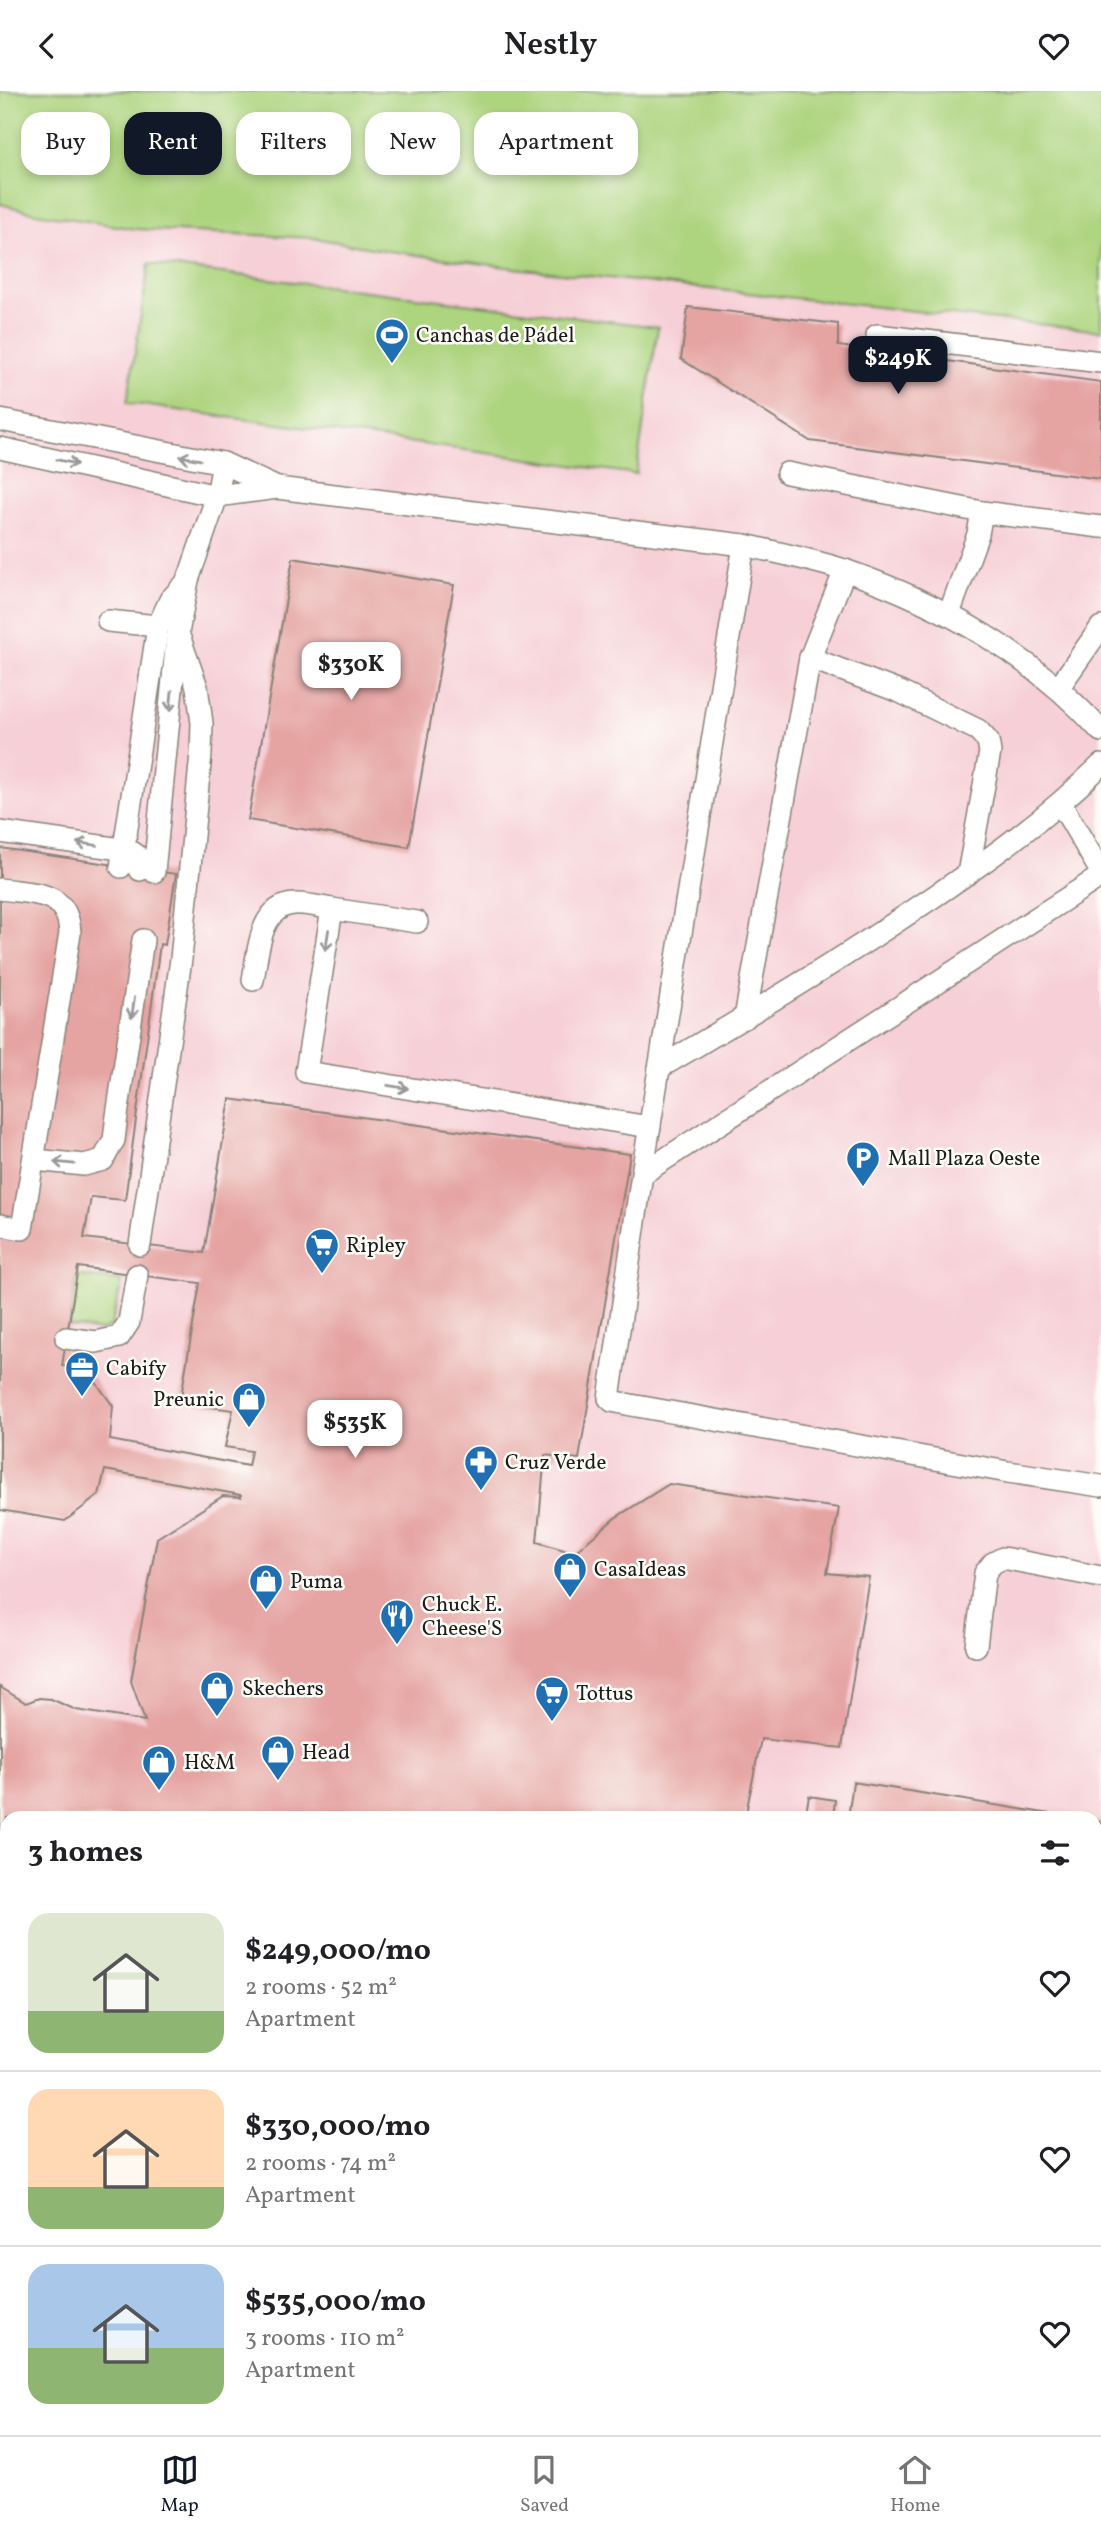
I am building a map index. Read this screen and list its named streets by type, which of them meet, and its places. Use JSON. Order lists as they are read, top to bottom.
{
  "places": {
    "sports": ["Canchas de Pádel"],
    "parking": ["Mall Plaza Oeste"],
    "supermarket": ["Ripley", "Tottus"],
    "office": ["Cabify"],
    "shop": [
      "Preunic",
      "CasaIdeas",
      "Puma",
      "Skechers",
      "Head",
      "H&M"
    ],
    "pharmacy": ["Cruz Verde"],
    "restaurant": ["Chuck E. Cheese'S"]
  },
  "page": {
    "header": "Nestly",
    "chip": [
      "Buy",
      "Rent",
      "Filters",
      "New",
      "Apartment"
    ],
    "price": ["$249K", "$330K", "$535K"],
    "heading": "3 homes",
    "list": [
      {
        "name": "$249,000/mo",
        "note": "2 rooms · 52 m² · Apartment"
      },
      {
        "name": "$330,000/mo",
        "note": "2 rooms · 74 m² · Apartment"
      },
      {
        "name": "$535,000/mo",
        "note": "3 rooms · 110 m² · Apartment"
      }
    ],
    "tabs": ["Map", "Saved", "Home"]
  }
}
